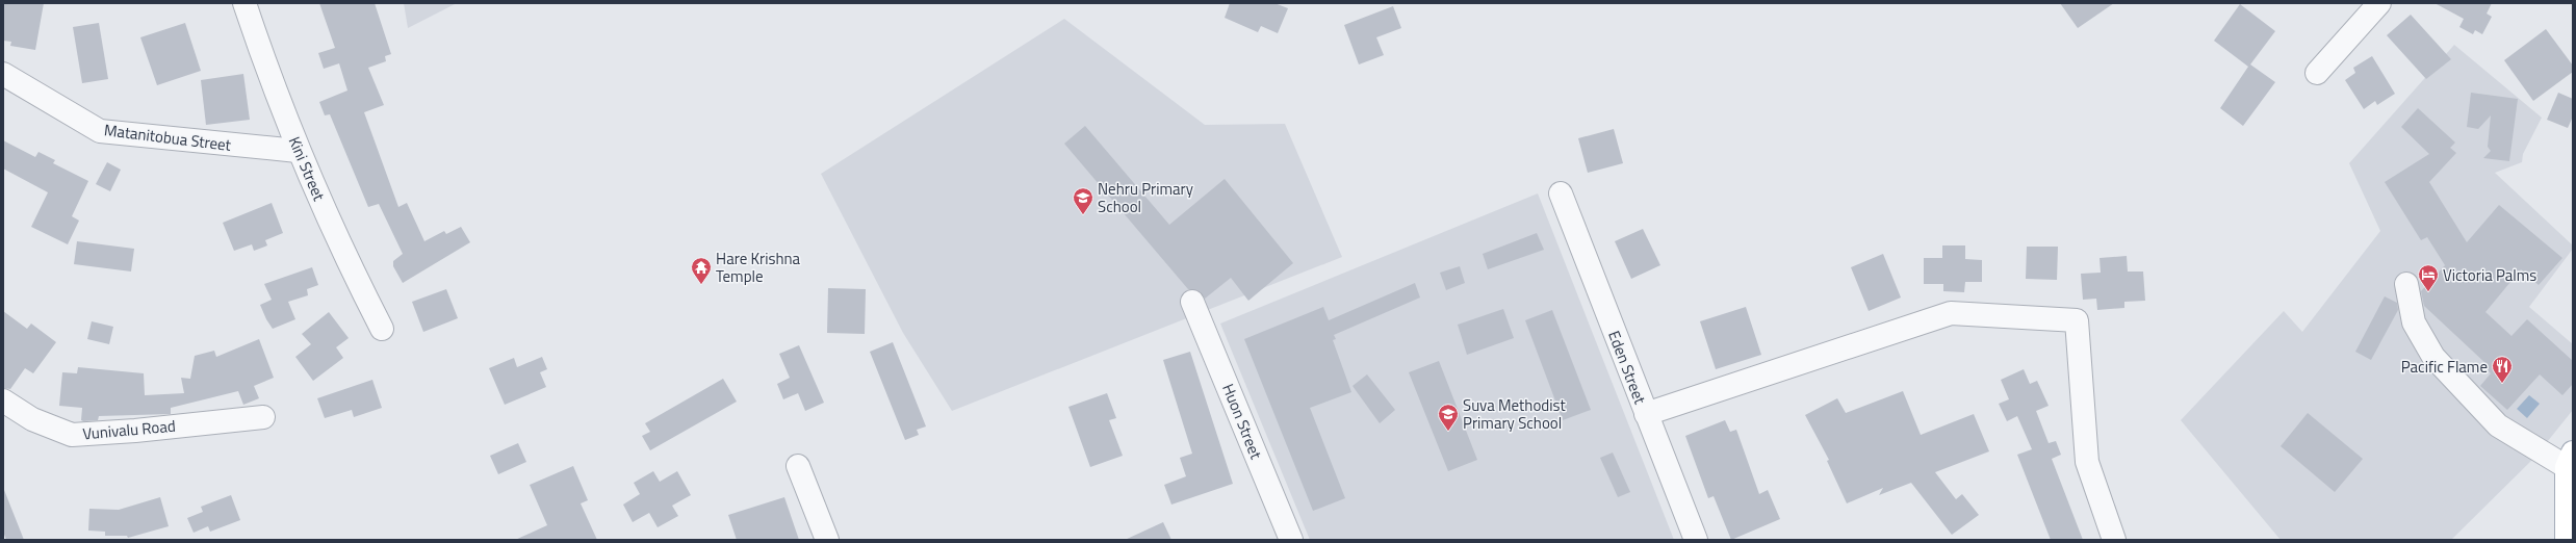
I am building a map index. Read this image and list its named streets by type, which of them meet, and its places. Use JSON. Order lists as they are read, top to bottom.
{
  "streets": {
    "street": [
      "Matanitobua Street",
      "Kini Street",
      "Eden Street",
      "Huon Street",
      "Vunivalu Road"
    ]
  },
  "crossings": [
    ["Matanitobua Street", "Kini Street"]
  ],
  "places": {
    "school or university": ["Nehru Primary School", "Suva Methodist Primary School"],
    "temple": ["Hare Krishna Temple"],
    "hotel": ["Victoria Palms"],
    "restaurant": ["Pacific Flame"]
  }
}
